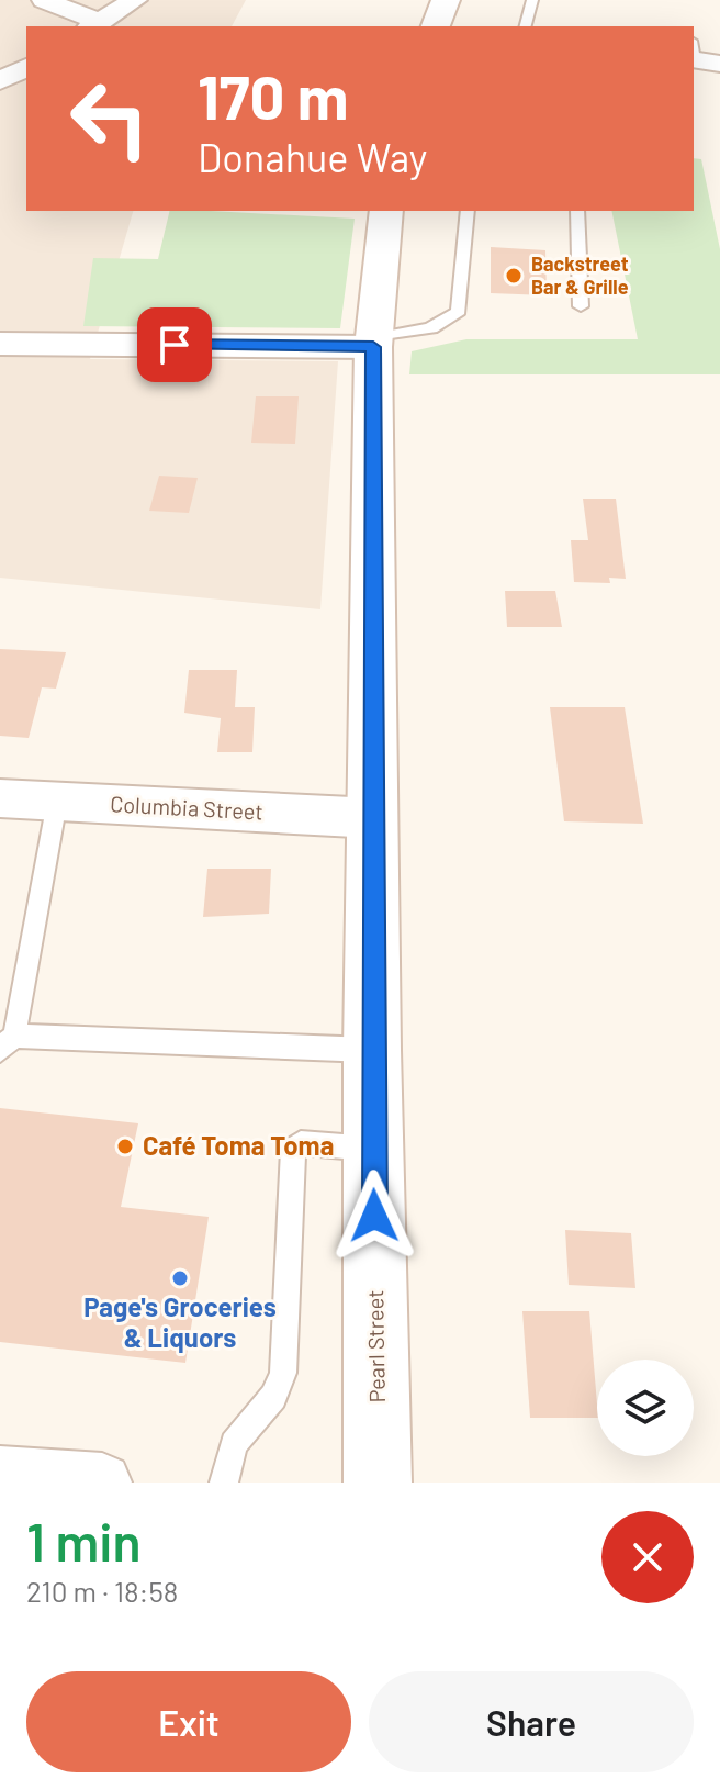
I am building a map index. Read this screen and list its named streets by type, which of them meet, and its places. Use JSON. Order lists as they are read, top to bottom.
{
  "streets": {
    "main road": ["Pearl Street"],
    "street": ["Columbia Street"]
  },
  "crossings": [
    ["Columbia Street", "Pearl Street"]
  ],
  "places": ["Backstreet Bar & Grille", "Café Toma Toma", "Page's Groceries & Liquors"],
  "page": {
    "turn": ["170 m", "Donahue Way"],
    "heading": ["1 min", "210 m · 18:58"],
    "buttons": ["Exit", "Share"]
  }
}
